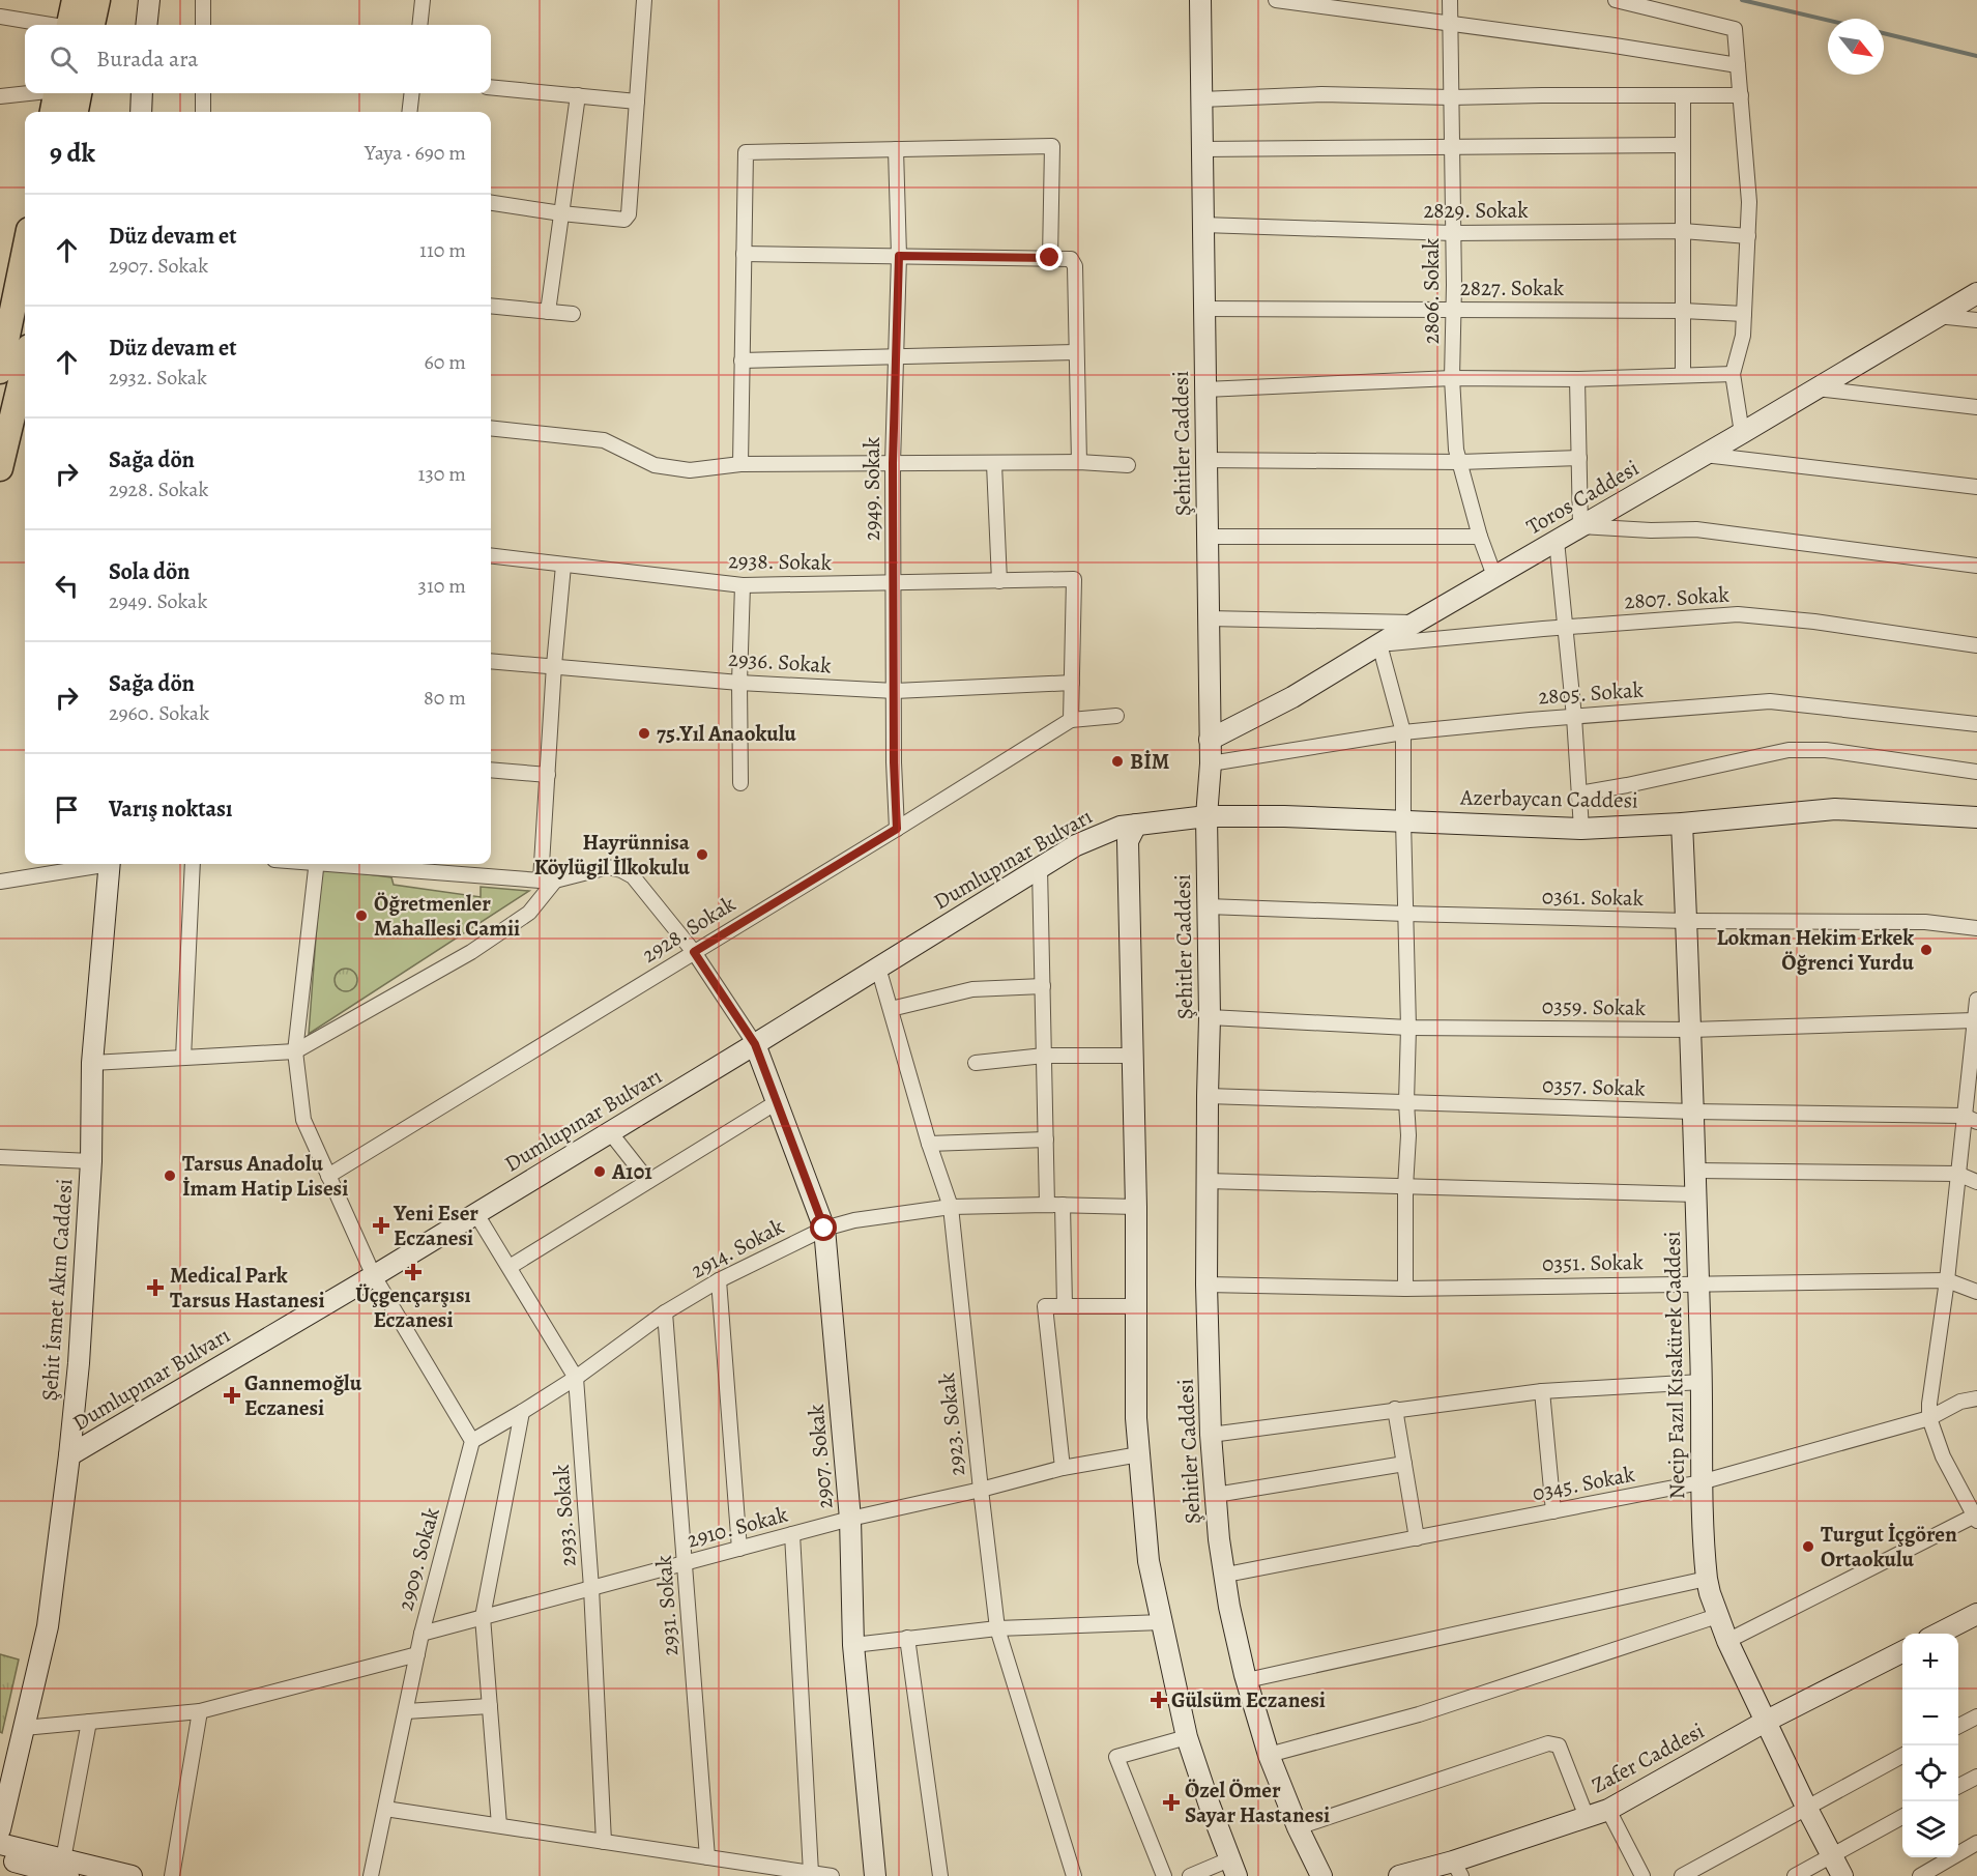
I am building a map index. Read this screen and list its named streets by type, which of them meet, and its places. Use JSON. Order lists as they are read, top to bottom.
{
  "streets": {
    "street": [
      "2829. Sokak",
      "2827. Sokak",
      "2806. Sokak",
      "Şehitler Caddesi",
      "2949. Sokak",
      "Toros Caddesi",
      "2938. Sokak",
      "2807. Sokak",
      "2936. Sokak",
      "2805. Sokak",
      "Azerbaycan Caddesi",
      "Dumlupınar Bulvarı",
      "0361. Sokak",
      "2928. Sokak",
      "0359. Sokak",
      "0357. Sokak",
      "2914. Sokak",
      "0351. Sokak",
      "Şehit İsmet Akın Caddesi",
      "Necip Fazıl Kısakürek Caddesi",
      "2923. Sokak",
      "2907. Sokak",
      "0345. Sokak",
      "2933. Sokak",
      "2910. Sokak",
      "2909. Sokak",
      "2931. Sokak",
      "Zafer Caddesi"
    ]
  },
  "crossings": [
    ["2829. Sokak", "2806. Sokak"],
    ["2829. Sokak", "Şehitler Caddesi"],
    ["2827. Sokak", "2806. Sokak"],
    ["2827. Sokak", "Şehitler Caddesi"],
    ["2806. Sokak", "Toros Caddesi"],
    ["Şehitler Caddesi", "Toros Caddesi"],
    ["Şehitler Caddesi", "2805. Sokak"],
    ["Şehitler Caddesi", "Azerbaycan Caddesi"],
    ["Şehitler Caddesi", "0361. Sokak"],
    ["Şehitler Caddesi", "0359. Sokak"],
    ["Şehitler Caddesi", "0357. Sokak"],
    ["Şehitler Caddesi", "0351. Sokak"],
    ["Şehitler Caddesi", "0345. Sokak"],
    ["2949. Sokak", "2938. Sokak"],
    ["2949. Sokak", "2936. Sokak"],
    ["2949. Sokak", "2928. Sokak"],
    ["Toros Caddesi", "2807. Sokak"],
    ["2938. Sokak", "2936. Sokak"],
    ["Azerbaycan Caddesi", "Dumlupınar Bulvarı"],
    ["Azerbaycan Caddesi", "Necip Fazıl Kısakürek Caddesi"],
    ["Dumlupınar Bulvarı", "Şehit İsmet Akın Caddesi"],
    ["Dumlupınar Bulvarı", "2923. Sokak"],
    ["Dumlupınar Bulvarı", "2907. Sokak"],
    ["Dumlupınar Bulvarı", "2933. Sokak"],
    ["0361. Sokak", "Necip Fazıl Kısakürek Caddesi"],
    ["0359. Sokak", "Necip Fazıl Kısakürek Caddesi"],
    ["0357. Sokak", "Necip Fazıl Kısakürek Caddesi"],
    ["2914. Sokak", "2923. Sokak"],
    ["2914. Sokak", "2907. Sokak"],
    ["2914. Sokak", "2933. Sokak"],
    ["2914. Sokak", "2909. Sokak"],
    ["2914. Sokak", "2931. Sokak"],
    ["0351. Sokak", "Necip Fazıl Kısakürek Caddesi"],
    ["Necip Fazıl Kısakürek Caddesi", "0345. Sokak"],
    ["Necip Fazıl Kısakürek Caddesi", "Zafer Caddesi"],
    ["2923. Sokak", "2910. Sokak"],
    ["2907. Sokak", "2910. Sokak"],
    ["2933. Sokak", "2910. Sokak"],
    ["2910. Sokak", "2909. Sokak"],
    ["2910. Sokak", "2931. Sokak"]
  ],
  "places": {
    "other": [
      "75.Yıl Anaokulu",
      "BİM",
      "Hayrünnisa Köylügil İlkokulu",
      "Öğretmenler Mahallesi Camii",
      "Lokman Hekim Erkek Öğrenci Yurdu",
      "A101",
      "Tarsus Anadolu İmam Hatip Lisesi",
      "Turgut İçgören Ortaokulu"
    ],
    "health": [
      "Yeni Eser Eczanesi",
      "Üçgençarşısı Eczanesi",
      "Medical Park Tarsus Hastanesi",
      "Gannemoğlu Eczanesi",
      "Gülsüm Eczanesi",
      "Özel Ömer Sayar Hastanesi"
    ]
  },
  "north": "bottom right",
  "page": {
    "search": "Burada ara",
    "heading": ["9 dk", "Yaya · 690 m"],
    "list": [
      ["Düz devam et", "2907. Sokak", "110 m"],
      ["Düz devam et", "2932. Sokak", "60 m"],
      ["Sağa dön", "2928. Sokak", "130 m"],
      ["Sola dön", "2949. Sokak", "310 m"],
      ["Sağa dön", "2960. Sokak", "80 m"],
      "Varış noktası"
    ],
    "map_buttons": ["+", "−"]
  }
}
